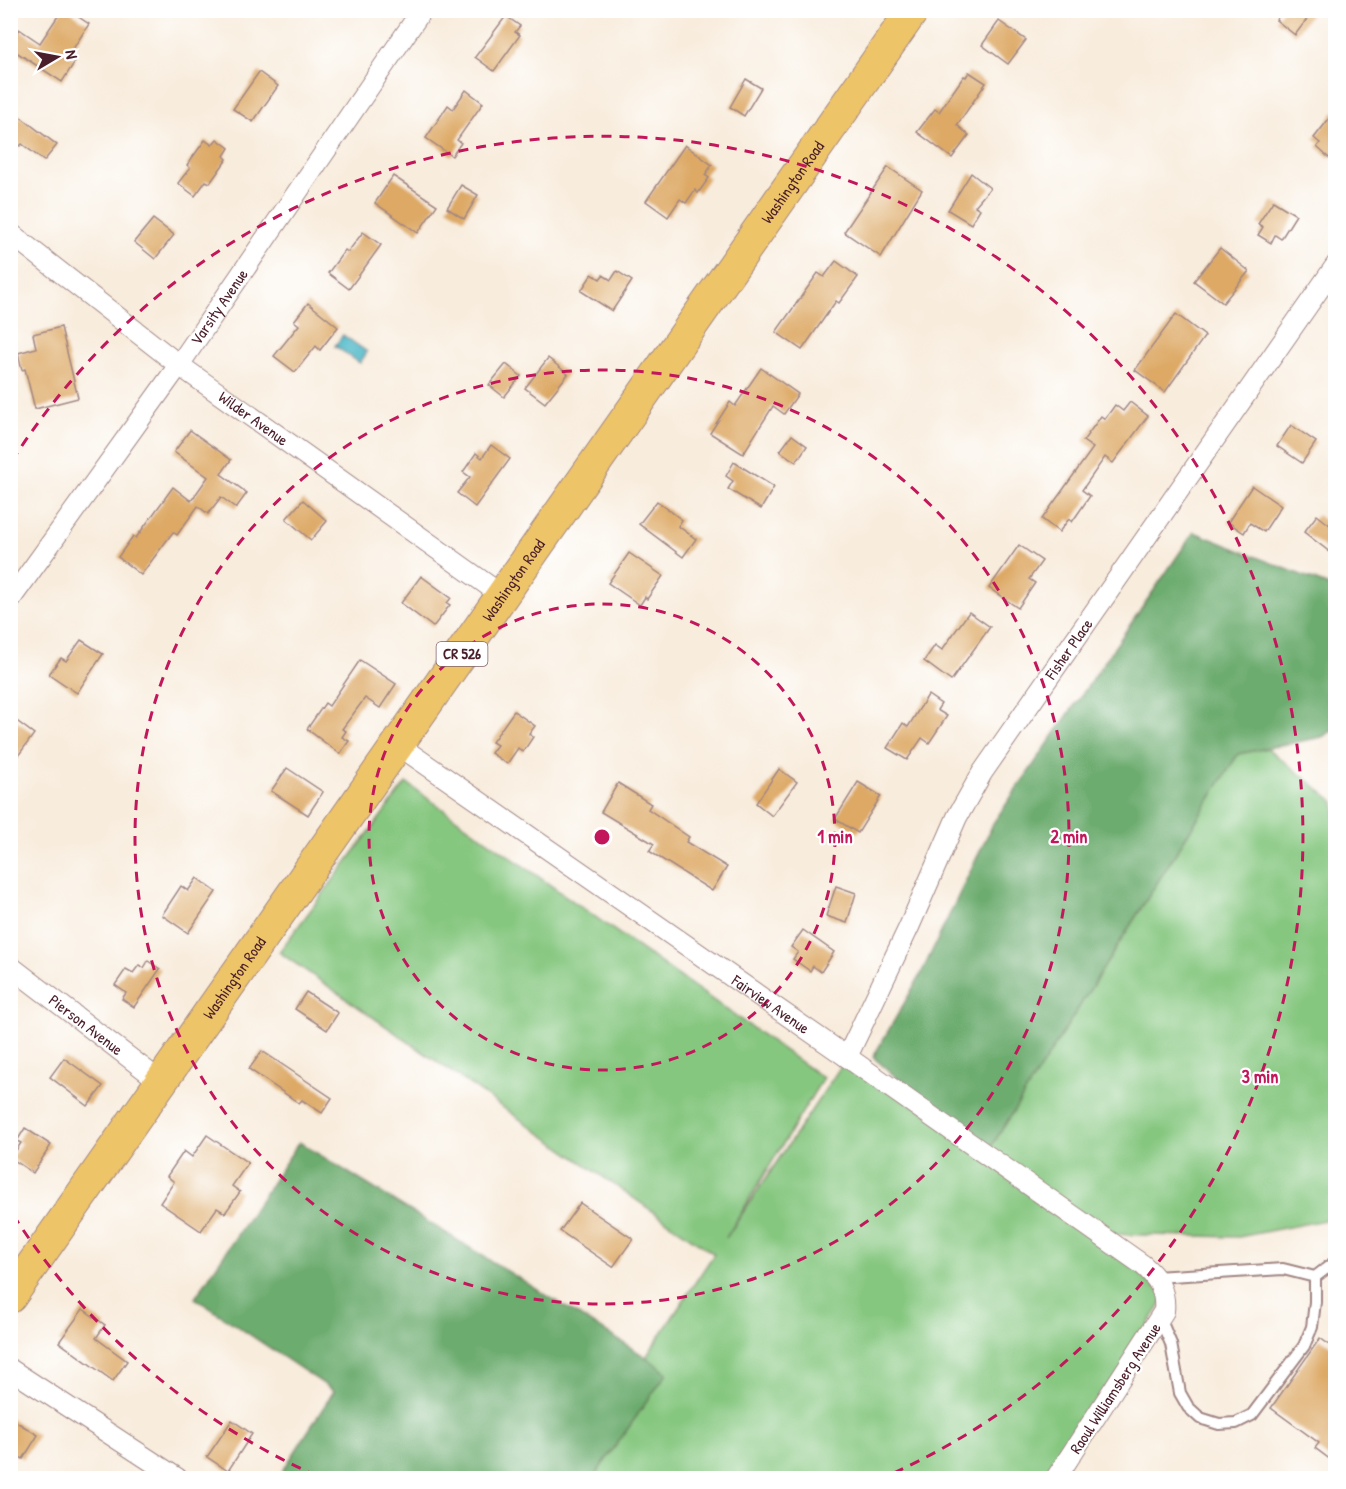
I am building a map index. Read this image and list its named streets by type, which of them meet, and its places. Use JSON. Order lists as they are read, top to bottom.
{
  "streets": {
    "main road": ["Washington Road", "CR 526"],
    "street": [
      "Varsity Avenue",
      "Wilder Avenue",
      "Fisher Place",
      "Fairview Avenue",
      "Pierson Avenue",
      "Raoul Williamsberg Avenue"
    ]
  },
  "crossings": [
    ["Washington Road", "Wilder Avenue"],
    ["Washington Road", "Fairview Avenue"],
    ["Washington Road", "Pierson Avenue"],
    ["Varsity Avenue", "Wilder Avenue"],
    ["Fisher Place", "Fairview Avenue"],
    ["Fairview Avenue", "Raoul Williamsberg Avenue"]
  ],
  "north": "right",
  "rings": ["1 min", "2 min", "3 min"]
}
